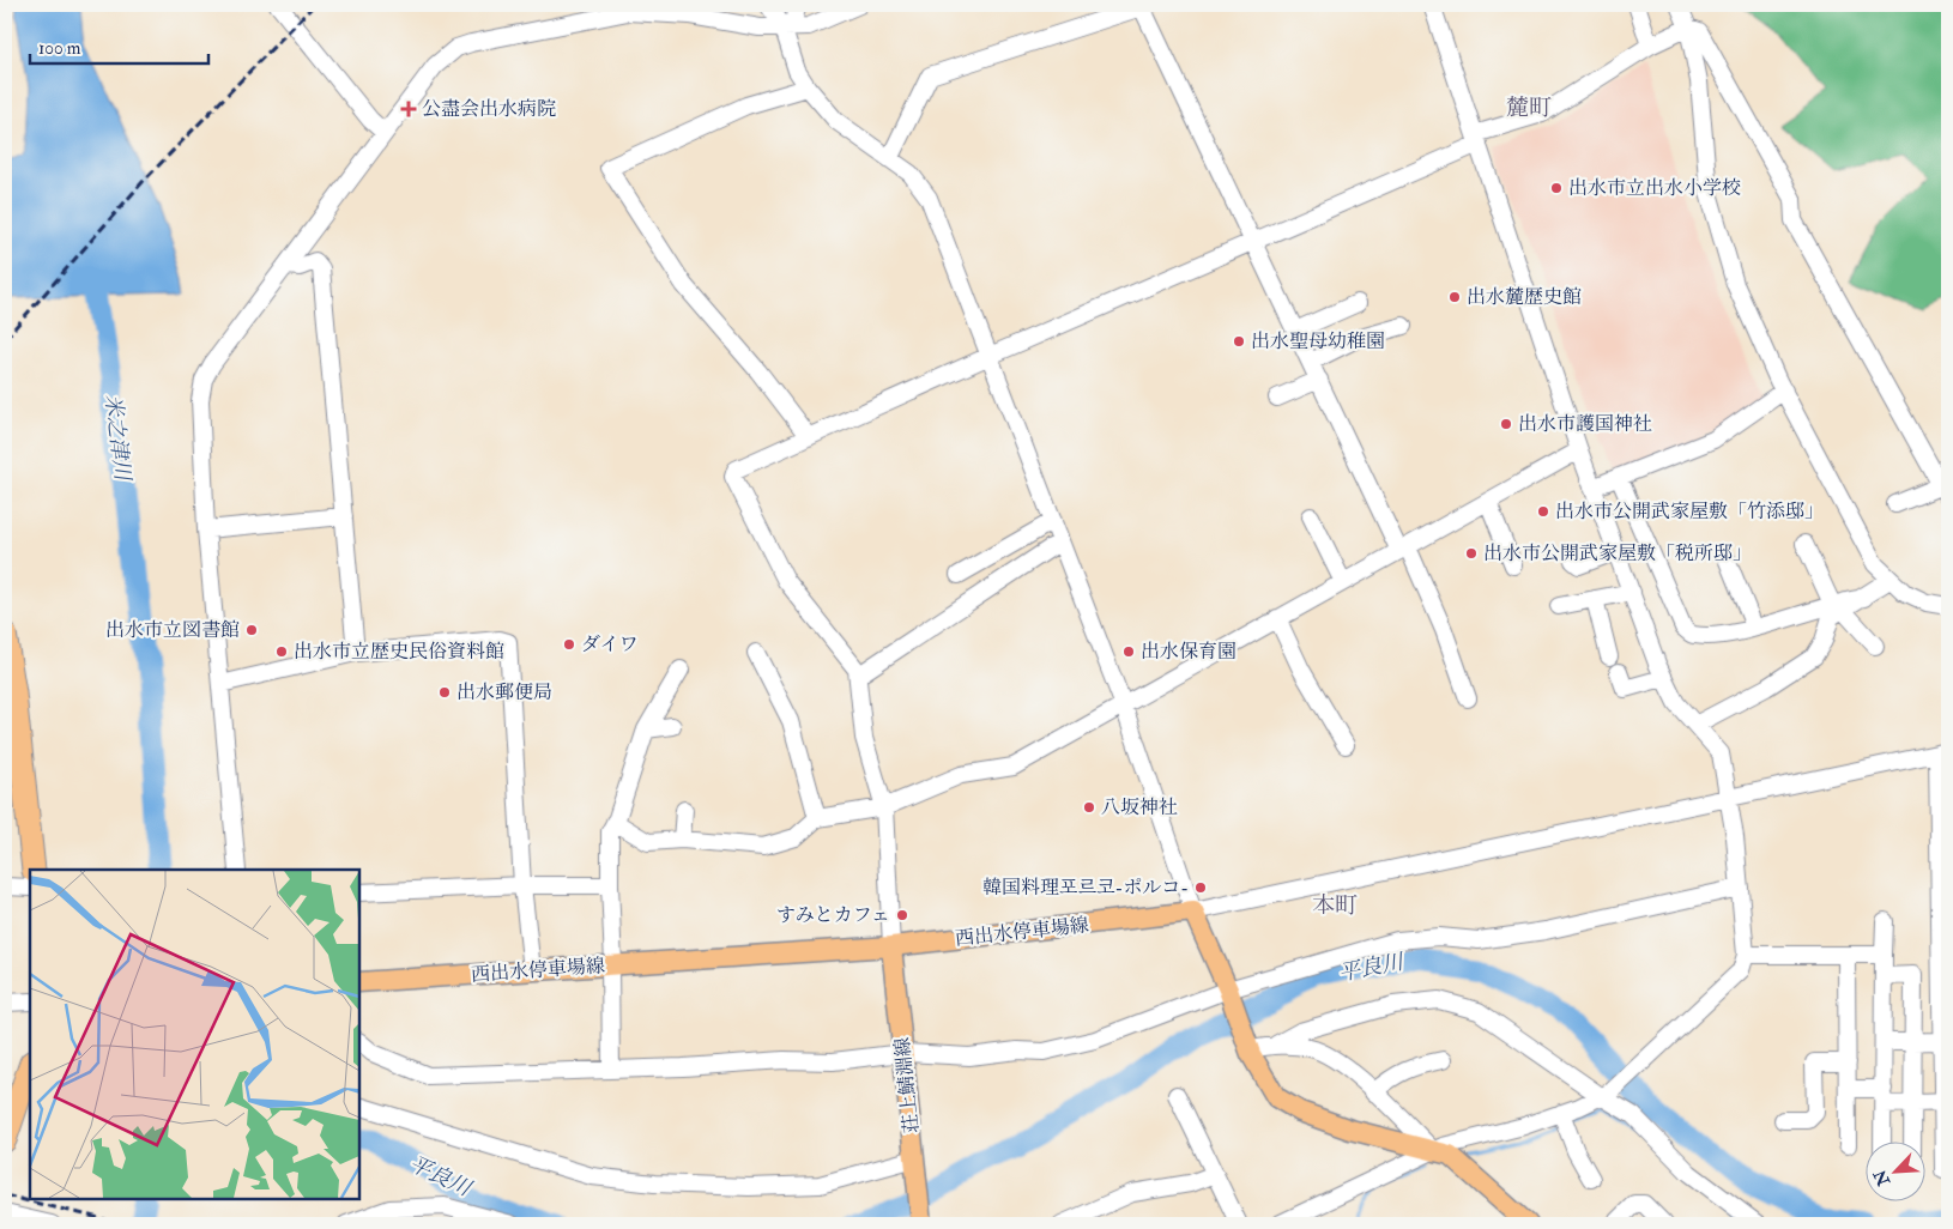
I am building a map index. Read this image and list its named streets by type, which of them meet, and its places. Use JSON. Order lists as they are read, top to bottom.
{
  "streets": {
    "main road": ["西出水停車場線", "荘上鯖淵線"]
  },
  "crossings": [
    ["西出水停車場線", "荘上鯖淵線"]
  ],
  "districts": ["麓町", "本町"],
  "water": ["米之津川", "平良川"],
  "places": {
    "health": ["公盡会出水病院"],
    "other": [
      "出水市立出水小学校",
      "出水麓歴史館",
      "出水聖母幼稚園",
      "出水市護国神社",
      "出水市公開武家屋敷「竹添邸」",
      "出水市公開武家屋敷「税所邸」",
      "出水市立図書館",
      "ダイワ",
      "出水市立歴史民俗資料館",
      "出水保育園",
      "出水郵便局",
      "八坂神社",
      "韓国料理포르코-ポルコ-",
      "すみとカフェ"
    ]
  },
  "scale_bar": "100 m",
  "north": "bottom left"
}
